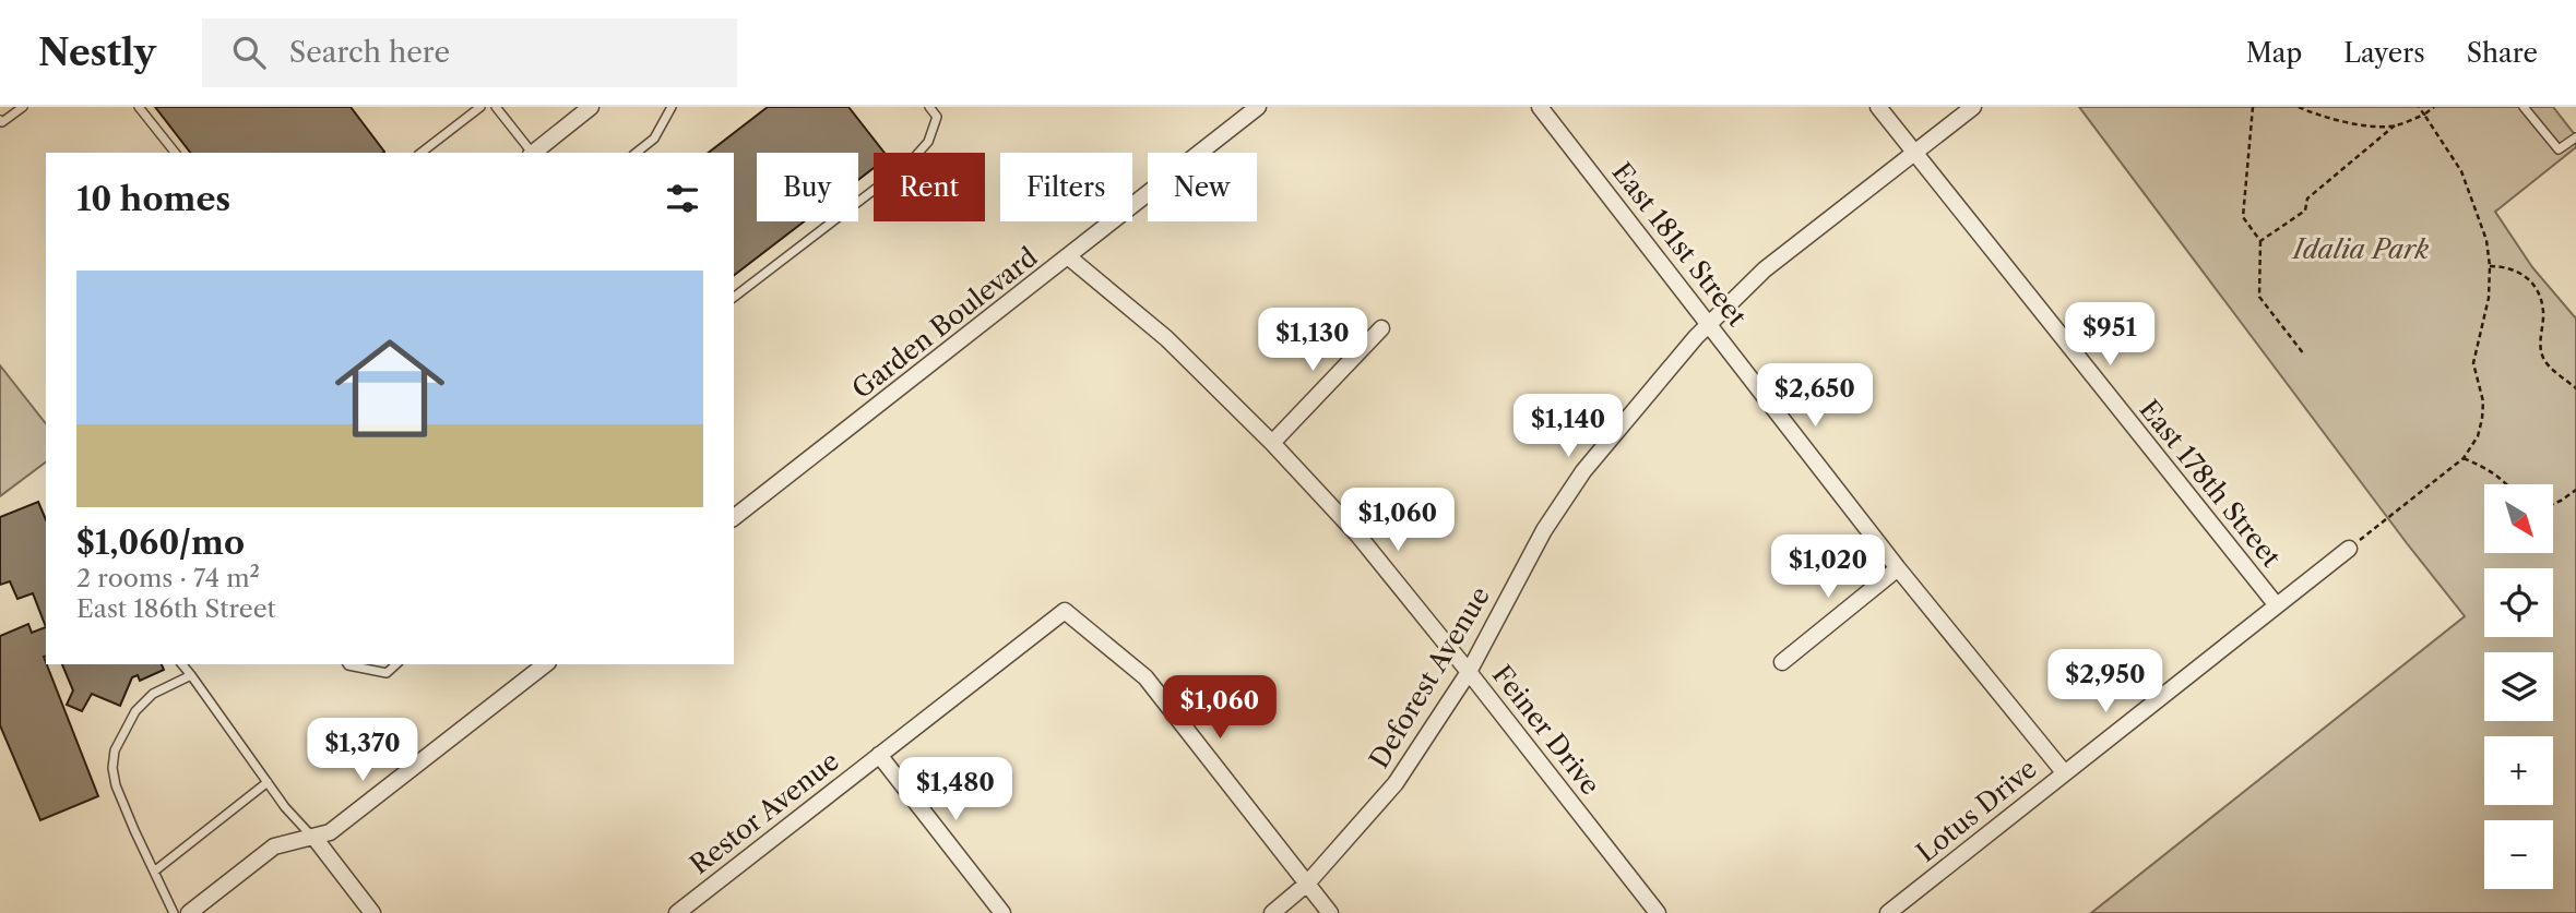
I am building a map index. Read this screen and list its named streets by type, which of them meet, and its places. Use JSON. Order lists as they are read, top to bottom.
{
  "streets": {
    "street": [
      "East 181st Street",
      "Garden Boulevard",
      "East 178th Street",
      "Deforest Avenue",
      "Feiner Drive",
      "Lotus Drive",
      "Restor Avenue"
    ]
  },
  "crossings": [
    ["East 181st Street", "Deforest Avenue"],
    ["East 181st Street", "Lotus Drive"],
    ["Garden Boulevard", "Feiner Drive"],
    ["East 178th Street", "Deforest Avenue"],
    ["East 178th Street", "Lotus Drive"],
    ["Deforest Avenue", "Feiner Drive"],
    ["Deforest Avenue", "Restor Avenue"]
  ],
  "parks": ["Idalia Park"],
  "north": "bottom right",
  "page": {
    "header": "Nestly",
    "search": "Search here",
    "nav": ["Map", "Layers", "Share"],
    "chip": [
      "Buy",
      "Rent",
      "Filters",
      "New"
    ],
    "heading": "10 homes",
    "list": [
      {
        "name": "$1,060/mo",
        "note": "2 rooms · 74 m² · East 186th Street"
      }
    ],
    "price": [
      "$951",
      "$1,130",
      "$2,650",
      "$1,140",
      "$1,060",
      "$1,020",
      "$2,950",
      "$1,060",
      "$1,370",
      "$1,480"
    ],
    "map_buttons": ["+", "−"]
  }
}
